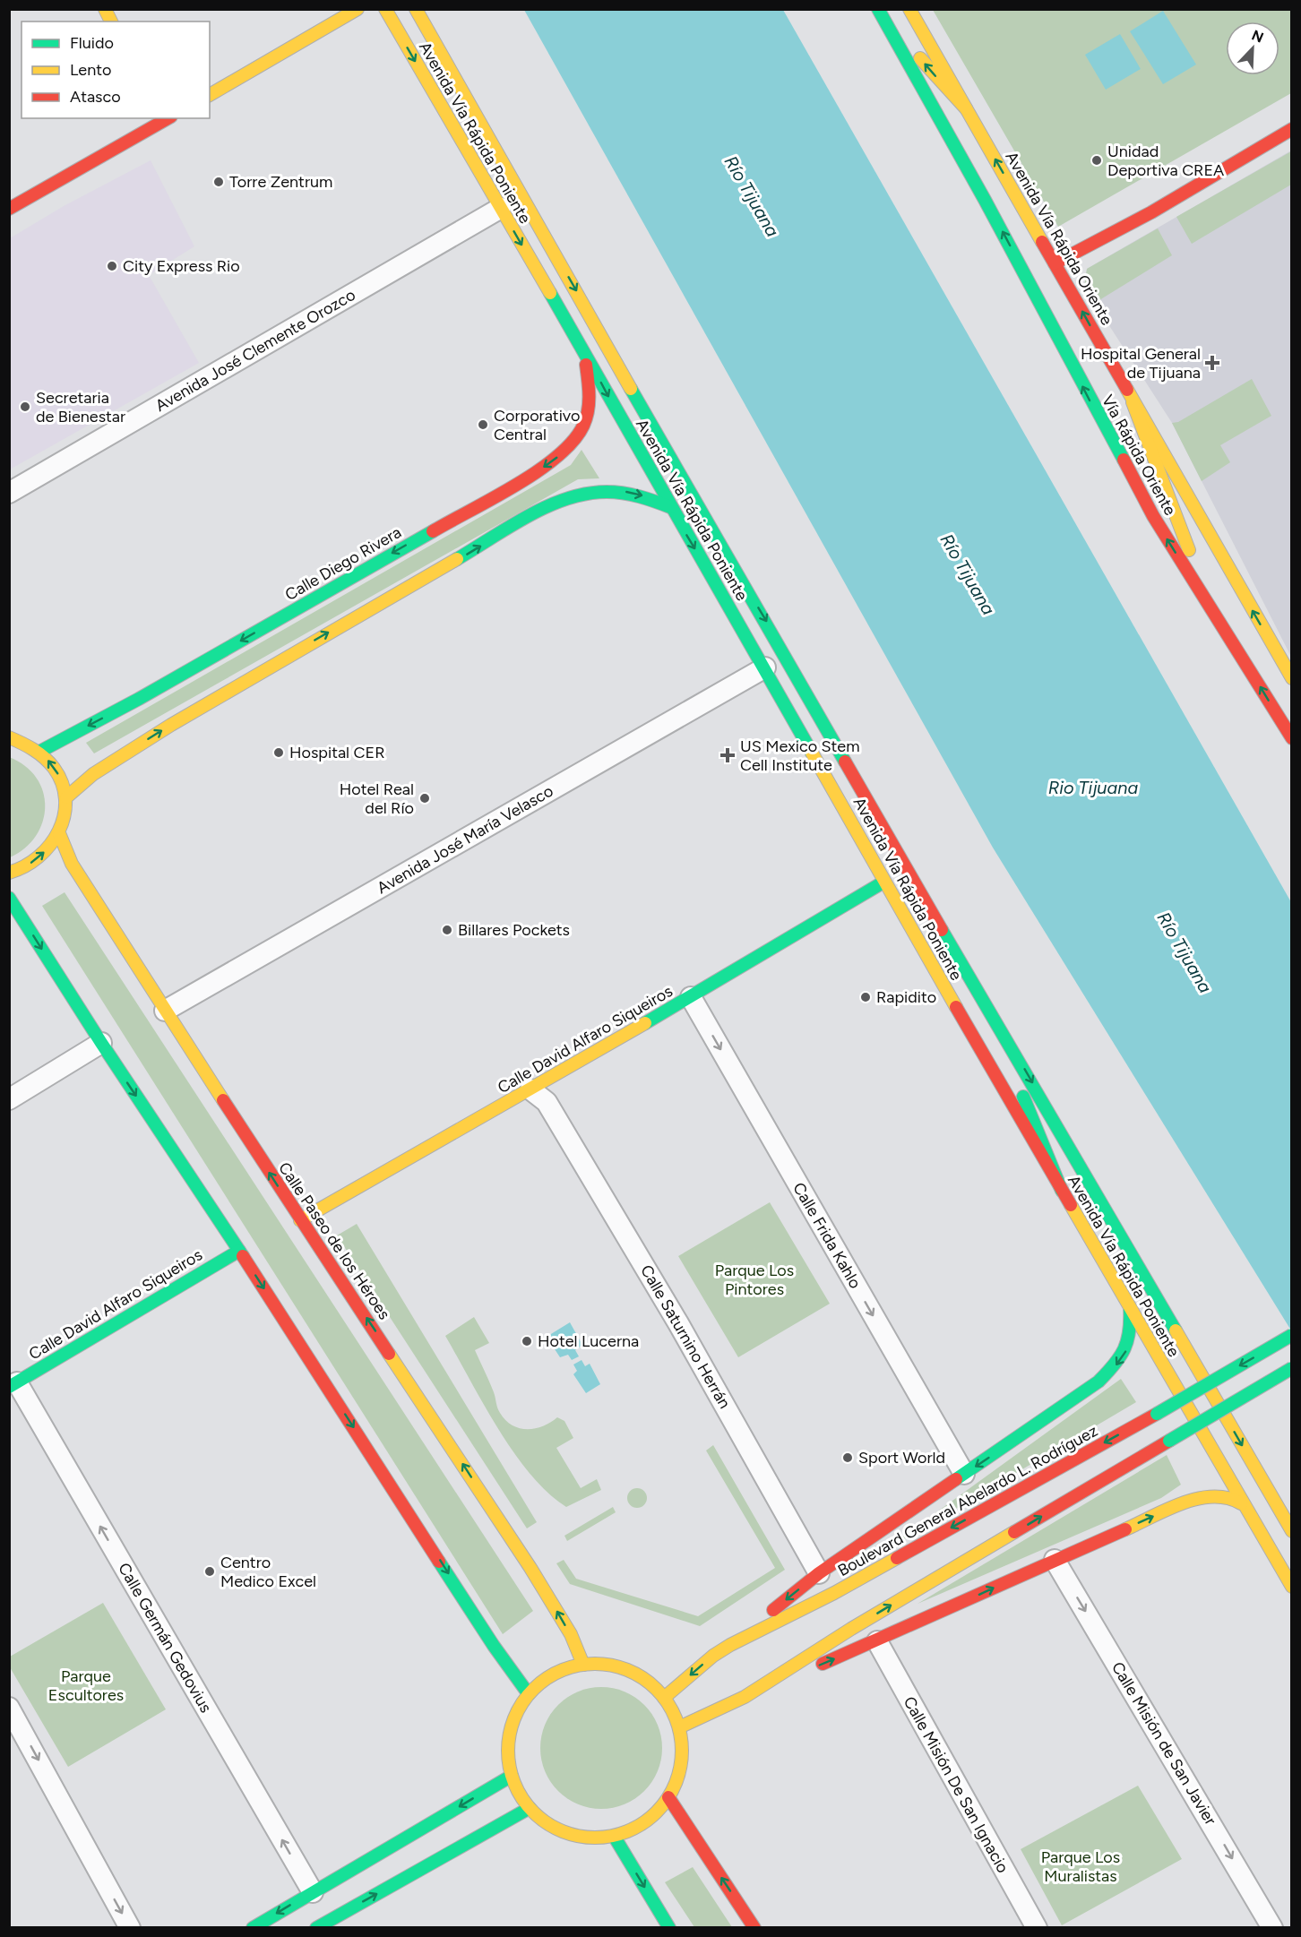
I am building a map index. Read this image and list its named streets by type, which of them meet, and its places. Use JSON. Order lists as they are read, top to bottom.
{
  "streets": {
    "main road": [
      "Avenida Vía Rápida Poniente",
      "Avenida Vía Rápida Oriente",
      "Vía Rápida Oriente",
      "Calle Diego Rivera",
      "Calle David Alfaro Siqueiros",
      "Calle Paseo de los Héroes",
      "Boulevard General Abelardo L. Rodríguez"
    ],
    "street": [
      "Avenida José Clemente Orozco",
      "Avenida José María Velasco",
      "Calle Frida Kahlo",
      "Calle Saturnino Herrán",
      "Calle Germán Gedovius",
      "Calle Misión de San Javier",
      "Calle Misión De San Ignacio"
    ]
  },
  "crossings": [
    ["Avenida Vía Rápida Poniente", "Avenida José Clemente Orozco"],
    ["Avenida Vía Rápida Poniente", "Calle Diego Rivera"],
    ["Avenida Vía Rápida Poniente", "Avenida José María Velasco"],
    ["Avenida Vía Rápida Poniente", "Calle David Alfaro Siqueiros"],
    ["Avenida José María Velasco", "Calle Paseo de los Héroes"],
    ["Calle David Alfaro Siqueiros", "Calle Frida Kahlo"],
    ["Calle David Alfaro Siqueiros", "Calle Paseo de los Héroes"],
    ["Calle David Alfaro Siqueiros", "Calle Saturnino Herrán"],
    ["Calle David Alfaro Siqueiros", "Calle Germán Gedovius"],
    ["Calle Paseo de los Héroes", "Boulevard General Abelardo L. Rodríguez"]
  ],
  "one_way": ["Calle Frida Kahlo", "Calle Misión de San Javier"],
  "water": ["Río Tijuana", "Rio Tijuana"],
  "parks": ["Parque Los Pintores", "Parque Escultores", "Parque Los Muralistas"],
  "places": {
    "other": [
      "Unidad Deportiva CREA",
      "Torre Zentrum",
      "City Express Rio",
      "Secretaria de Bienestar",
      "Corporativo Central",
      "Hospital CER",
      "Hotel Real del Río",
      "Billares Pockets",
      "Rapidito",
      "Hotel Lucerna",
      "Sport World",
      "Centro Medico Excel"
    ],
    "health": ["Hospital General de Tijuana", "US Mexico Stem Cell Institute"]
  },
  "legend": ["Fluido", "Lento", "Atasco"],
  "north": "top right"
}
